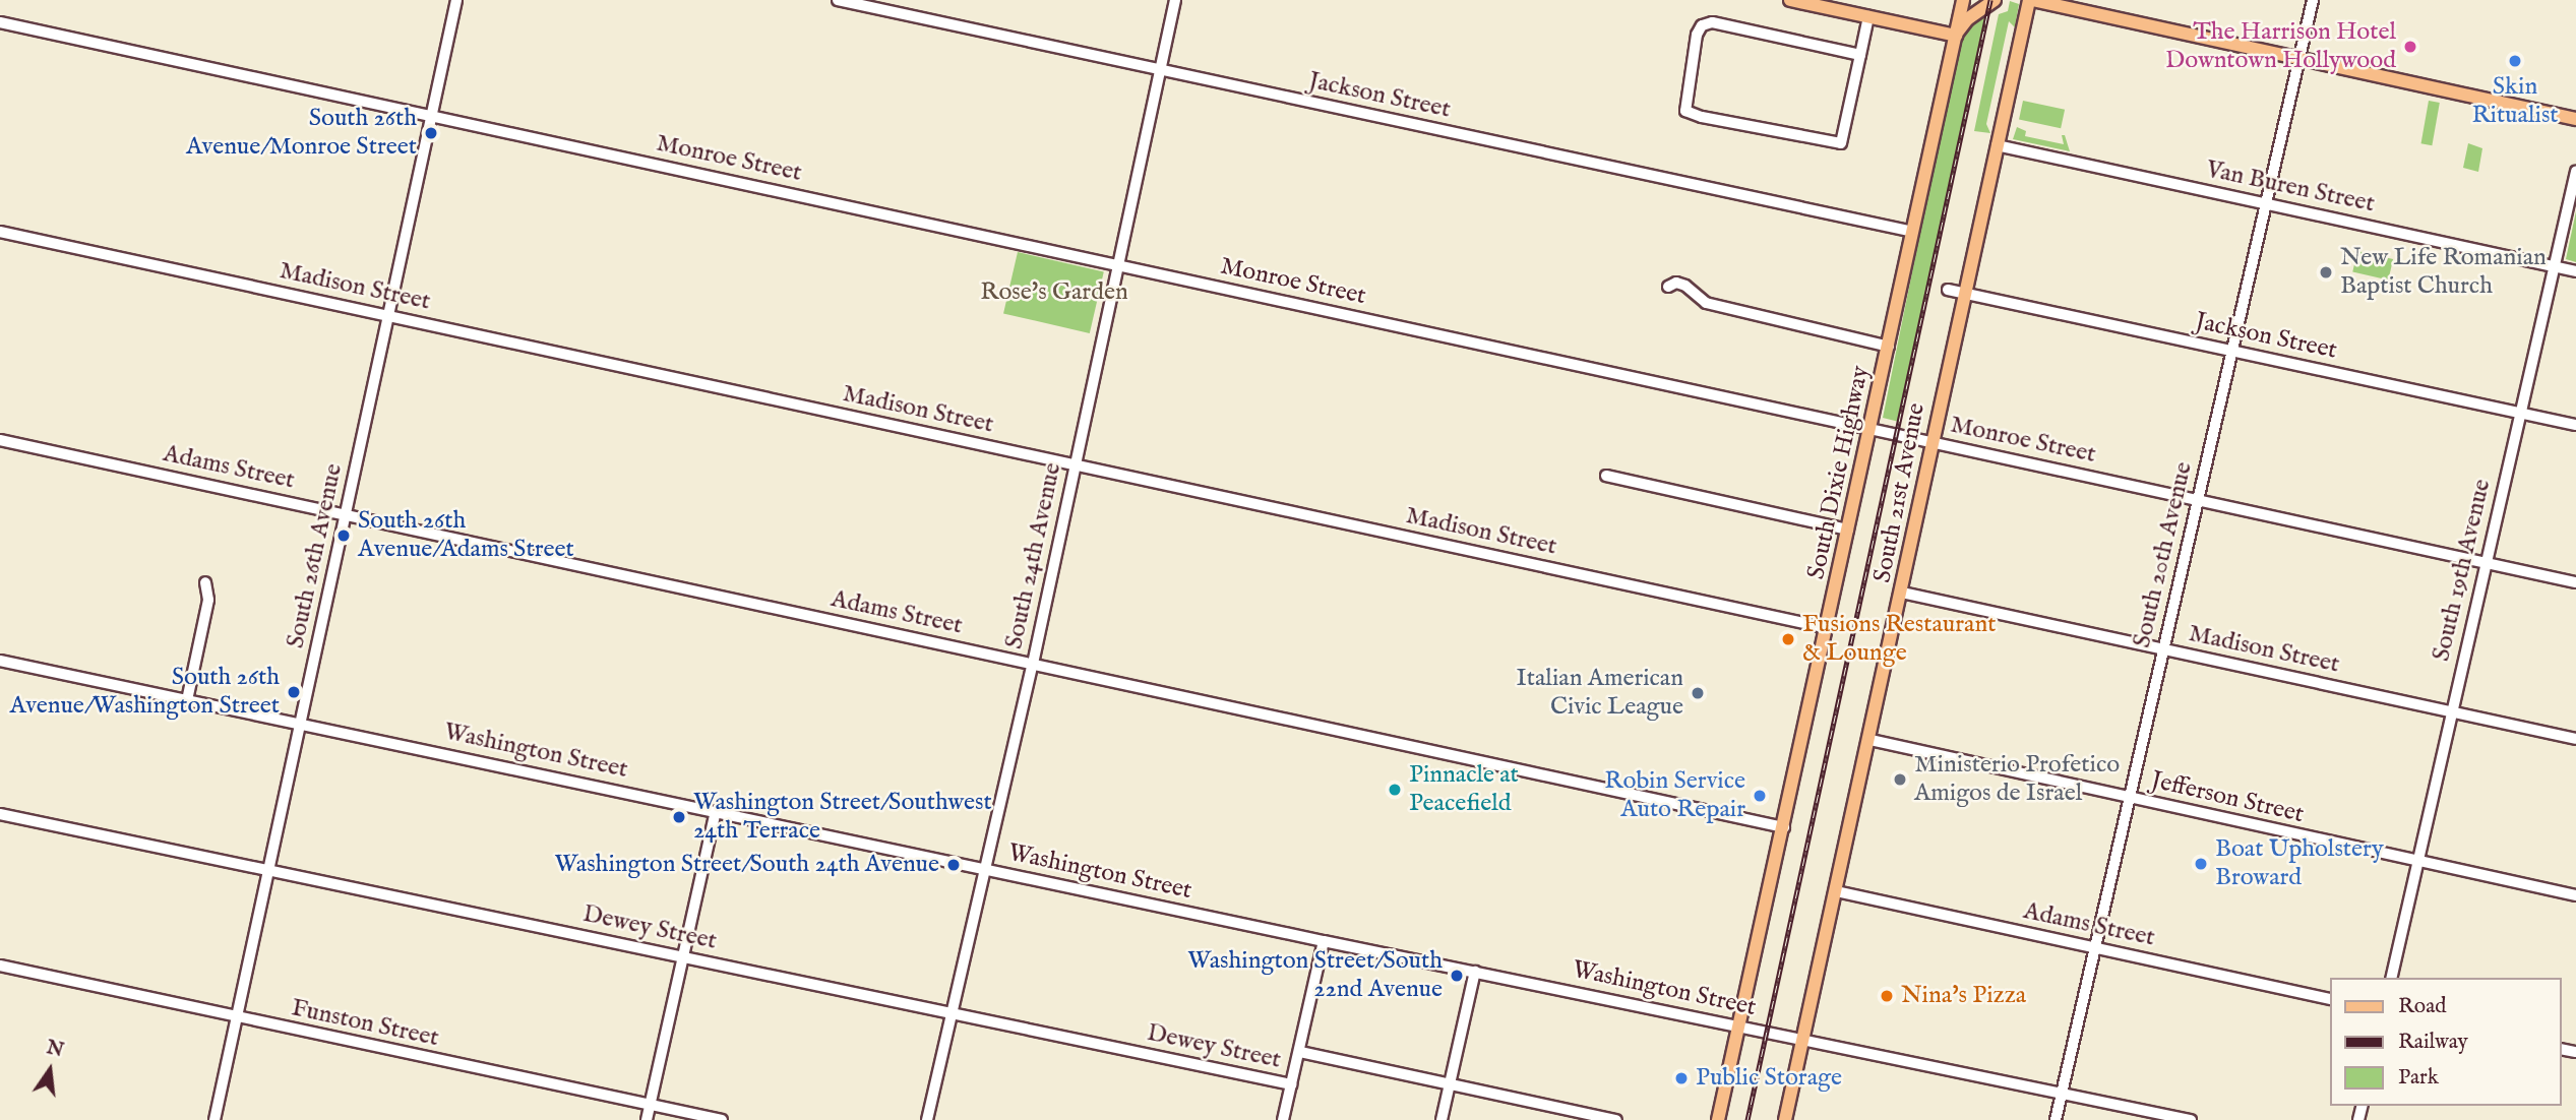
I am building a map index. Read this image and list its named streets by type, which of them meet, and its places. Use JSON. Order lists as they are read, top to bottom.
{
  "streets": {
    "main road": ["South Dixie Highway", "South 21st Avenue"],
    "street": [
      "Jackson Street",
      "Monroe Street",
      "Van Buren Street",
      "Madison Street",
      "Adams Street",
      "South 20th Avenue",
      "South 26th Avenue",
      "South 24th Avenue",
      "South 19th Avenue",
      "Washington Street",
      "Jefferson Street",
      "Dewey Street",
      "Funston Street"
    ]
  },
  "crossings": [
    ["Jackson Street", "South Dixie Highway"],
    ["Jackson Street", "South 21st Avenue"],
    ["Jackson Street", "South 20th Avenue"],
    ["Jackson Street", "South 24th Avenue"],
    ["Jackson Street", "South 19th Avenue"],
    ["Monroe Street", "South Dixie Highway"],
    ["Monroe Street", "South 21st Avenue"],
    ["Monroe Street", "South 20th Avenue"],
    ["Monroe Street", "South 26th Avenue"],
    ["Monroe Street", "South 24th Avenue"],
    ["Monroe Street", "South 19th Avenue"],
    ["Van Buren Street", "South 21st Avenue"],
    ["Van Buren Street", "South 20th Avenue"],
    ["Van Buren Street", "South 19th Avenue"],
    ["Madison Street", "South Dixie Highway"],
    ["Madison Street", "South 21st Avenue"],
    ["Madison Street", "South 20th Avenue"],
    ["Madison Street", "South 26th Avenue"],
    ["Madison Street", "South 24th Avenue"],
    ["Madison Street", "South 19th Avenue"],
    ["Adams Street", "South Dixie Highway"],
    ["Adams Street", "South 21st Avenue"],
    ["Adams Street", "South 20th Avenue"],
    ["Adams Street", "South 26th Avenue"],
    ["Adams Street", "South 24th Avenue"],
    ["South Dixie Highway", "Washington Street"],
    ["South 21st Avenue", "Washington Street"],
    ["South 21st Avenue", "Jefferson Street"],
    ["South 20th Avenue", "Washington Street"],
    ["South 20th Avenue", "Jefferson Street"],
    ["South 26th Avenue", "Washington Street"],
    ["South 26th Avenue", "Dewey Street"],
    ["South 26th Avenue", "Funston Street"],
    ["South 24th Avenue", "Washington Street"],
    ["South 24th Avenue", "Dewey Street"],
    ["South 19th Avenue", "Jefferson Street"]
  ],
  "parks": ["Rose's Garden"],
  "places": [
    "The Harrison Hotel Downtown Hollywood",
    "Skin Ritualist",
    "South 26th Avenue/Monroe Street",
    "New Life Romanian Baptist Church",
    "South 26th Avenue/Adams Street",
    "Fusions Restaurant & Lounge",
    "South 26th Avenue/Washington Street",
    "Italian American Civic League",
    "Ministerio Profetico Amigos de Israel",
    "Pinnacle at Peacefield",
    "Robin Service Auto Repair",
    "Washington Street/Southwest 24th Terrace",
    "Boat Upholstery Broward",
    "Washington Street/South 24th Avenue",
    "Washington Street/South 22nd Avenue",
    "Nina's Pizza",
    "Public Storage"
  ],
  "legend": ["Road", "Railway", "Park"],
  "north": "top"
}
